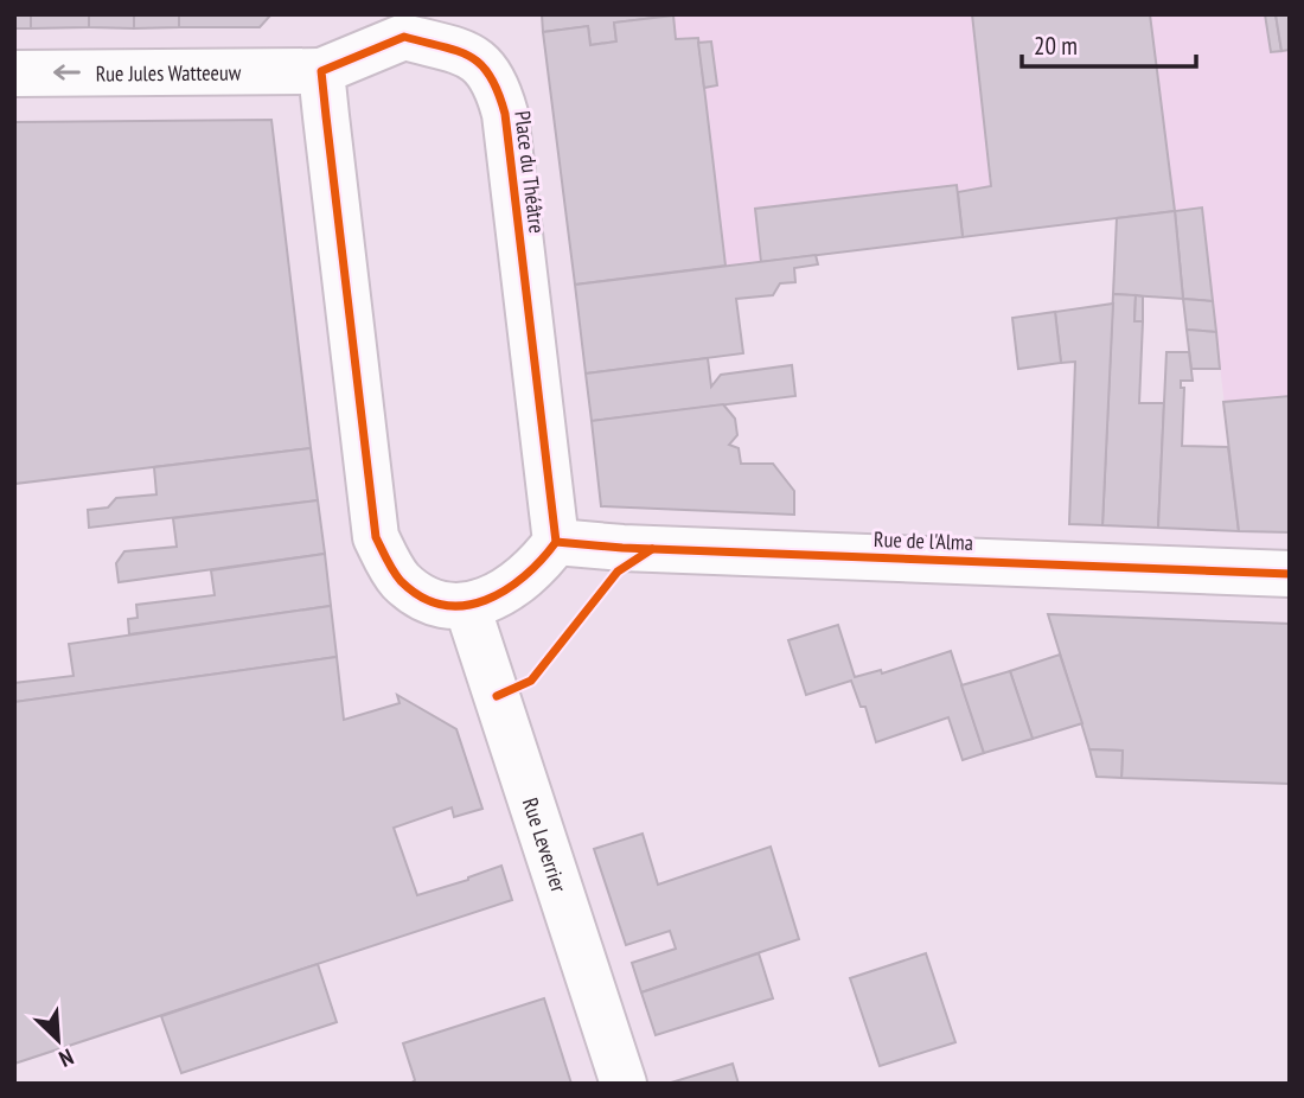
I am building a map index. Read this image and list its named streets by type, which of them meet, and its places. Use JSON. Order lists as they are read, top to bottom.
{
  "streets": {
    "street": [
      "Rue Jules Watteeuw",
      "Place du Théâtre",
      "Rue de l'Alma",
      "Rue Leverrier"
    ]
  },
  "crossings": [
    ["Rue Jules Watteeuw", "Place du Théâtre"],
    ["Place du Théâtre", "Rue de l'Alma"]
  ],
  "one_way": ["Rue Jules Watteeuw"],
  "scale_bar": "20 m",
  "north": "bottom right"
}
